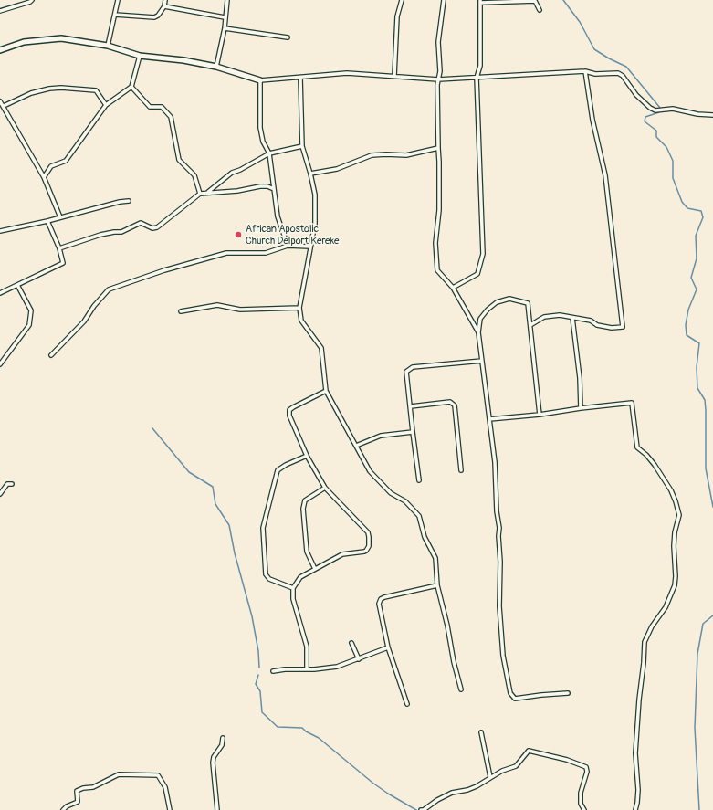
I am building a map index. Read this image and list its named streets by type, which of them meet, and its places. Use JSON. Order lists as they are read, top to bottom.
{
  "places": ["African Apostolic Church Delport Kereke"]
}
